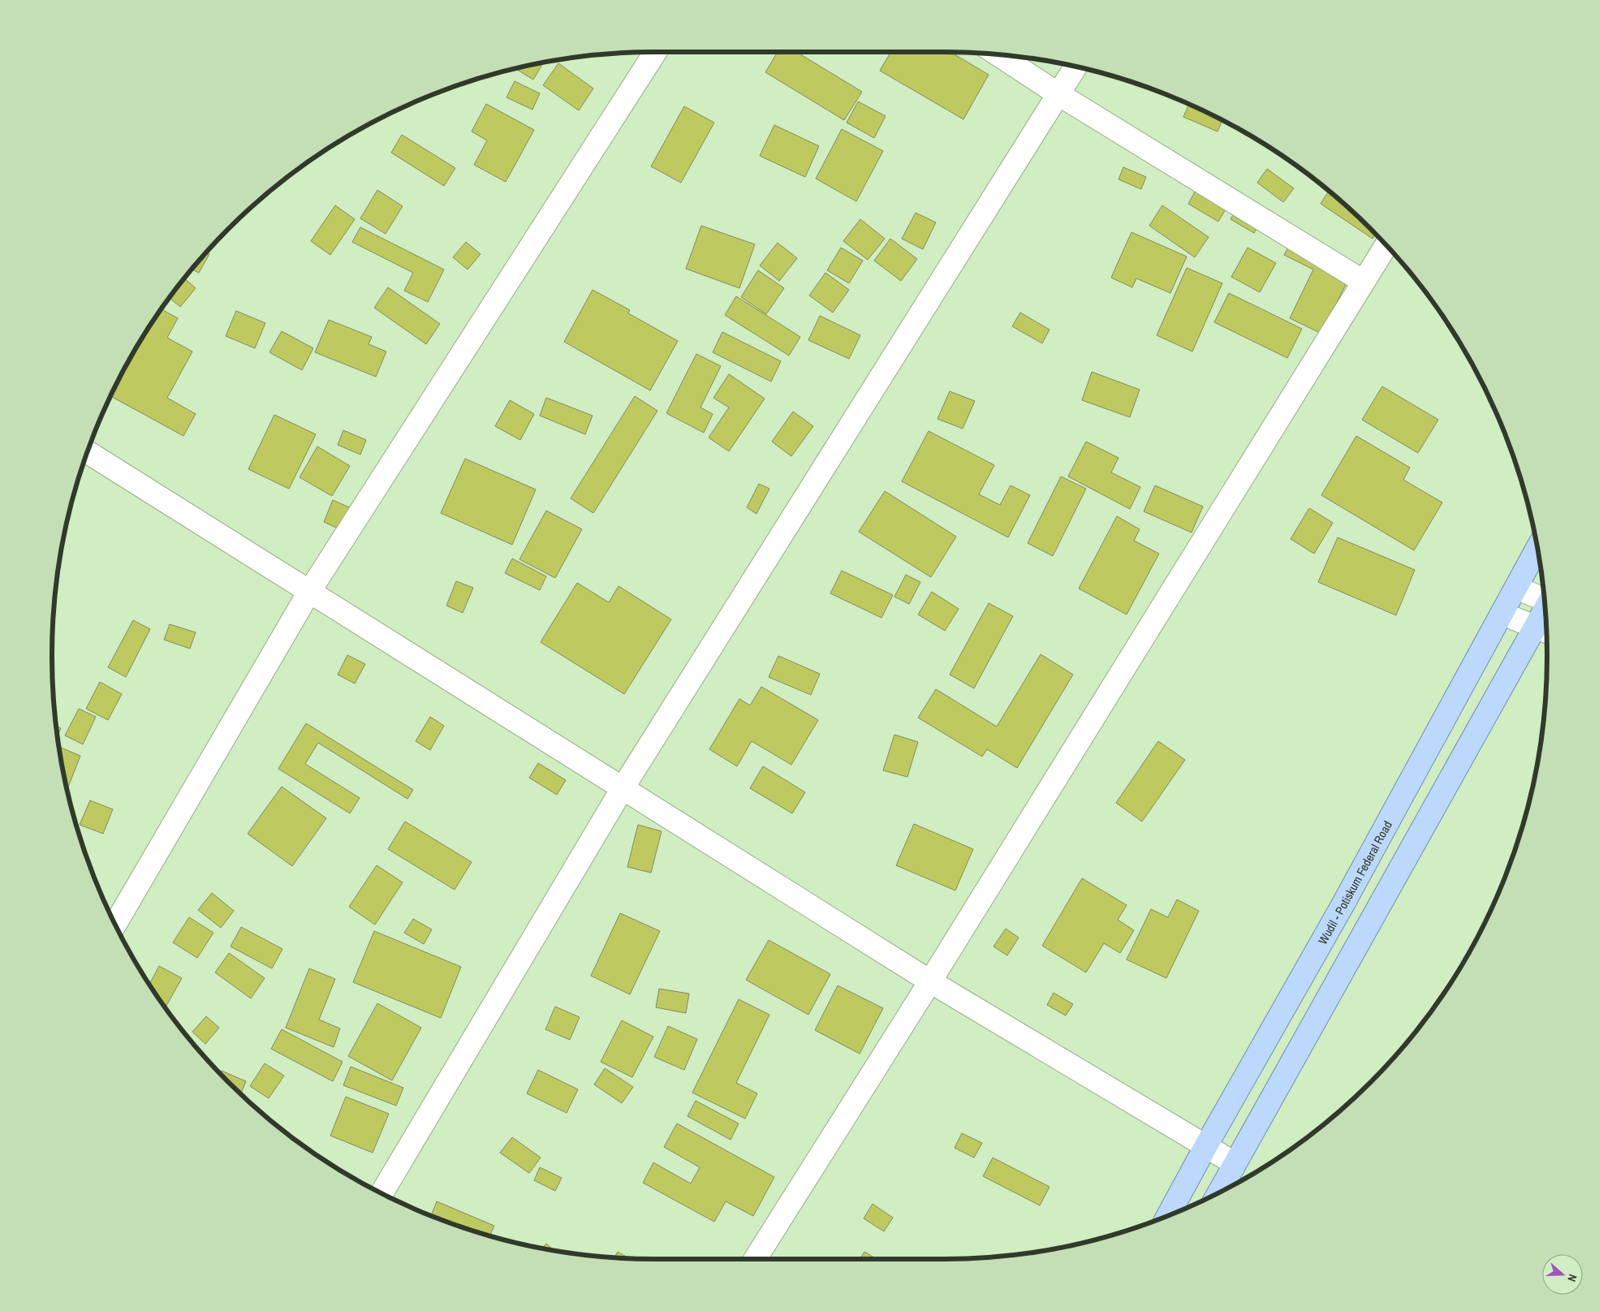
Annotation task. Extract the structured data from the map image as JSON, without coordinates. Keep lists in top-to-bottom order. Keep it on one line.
{"streets":{"main road":["Wudil - Potiskum Federal Road"]},"north":"right"}
